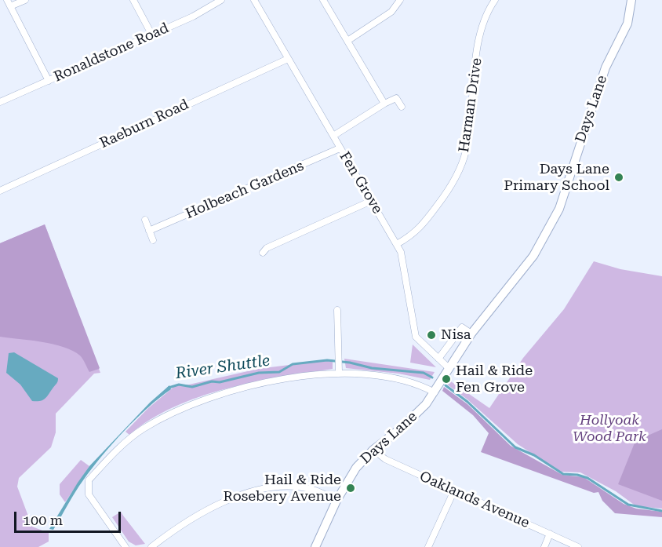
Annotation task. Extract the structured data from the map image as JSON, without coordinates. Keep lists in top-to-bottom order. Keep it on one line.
{"streets":{"street":["Ronaldstone Road","Harman Drive","Days Lane","Raeburn Road","Fen Grove","Holbeach Gardens","Oaklands Avenue"]},"crossings":[["Harman Drive","Fen Grove"],["Days Lane","Fen Grove"],["Days Lane","Oaklands Avenue"],["Raeburn Road","Fen Grove"],["Fen Grove","Holbeach Gardens"]],"water":["River Shuttle"],"parks":["Hollyoak Wood Park"],"places":["Days Lane Primary School","Nisa","Hail & Ride Fen Grove","Hail & Ride Rosebery Avenue"],"scale_bar":"100 m"}
